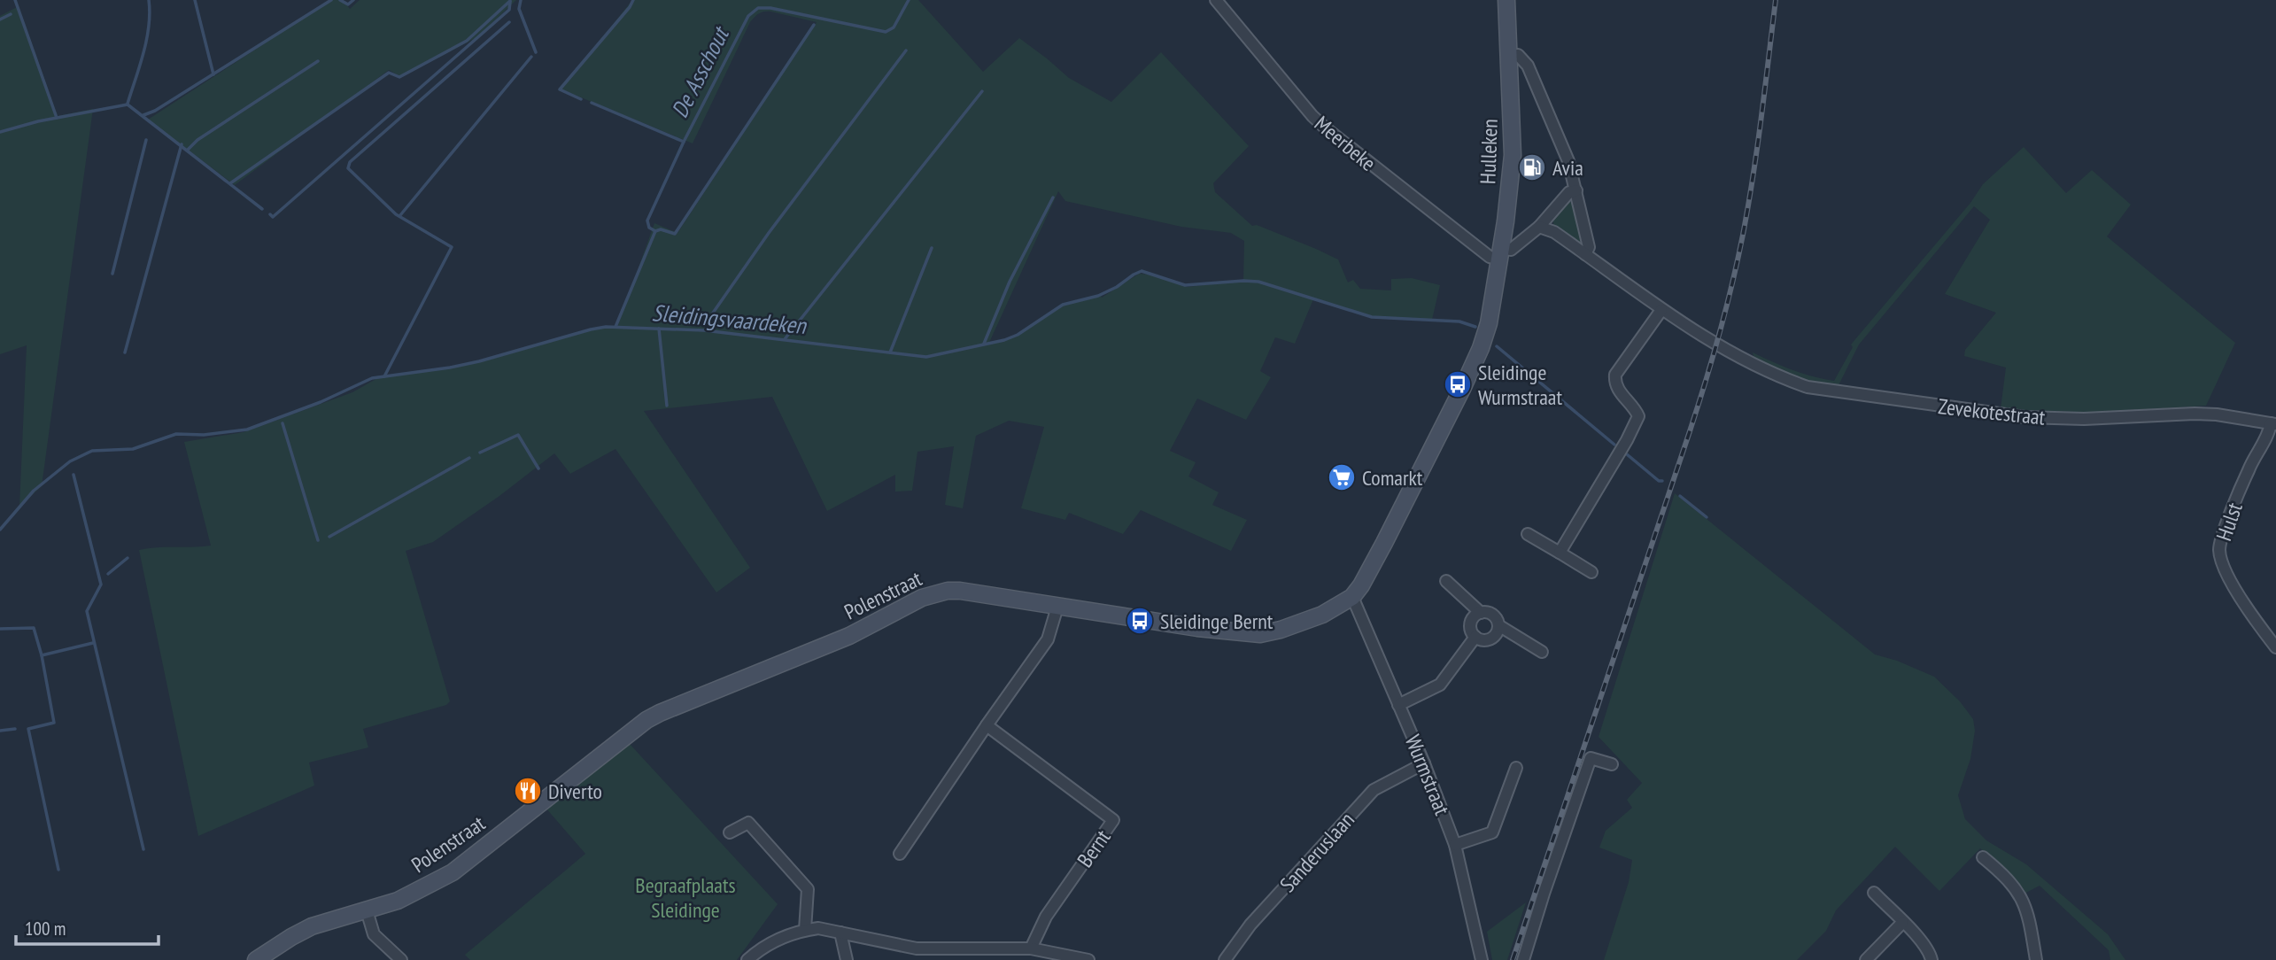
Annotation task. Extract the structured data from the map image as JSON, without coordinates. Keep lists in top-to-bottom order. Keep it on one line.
{"streets":{"main road":["Hulleken","Polenstraat"],"street":["Meerbeke","Zevekotestraat","Hulst","Wurmstraat","Bernt","Sanderuslaan"]},"crossings":[["Meerbeke","Hulleken"],["Hulleken","Polenstraat"],["Zevekotestraat","Hulst"],["Polenstraat","Wurmstraat"],["Wurmstraat","Sanderuslaan"]],"water":["De Asschout","Sleidingsvaardeken"],"parks":["Begraafplaats Sleidinge"],"places":{"fuel station":["Avia"],"bus stop":["Sleidinge Wurmstraat","Sleidinge Bernt"],"supermarket":["Comarkt"],"restaurant":["Diverto"]},"scale_bar":"100 m"}
